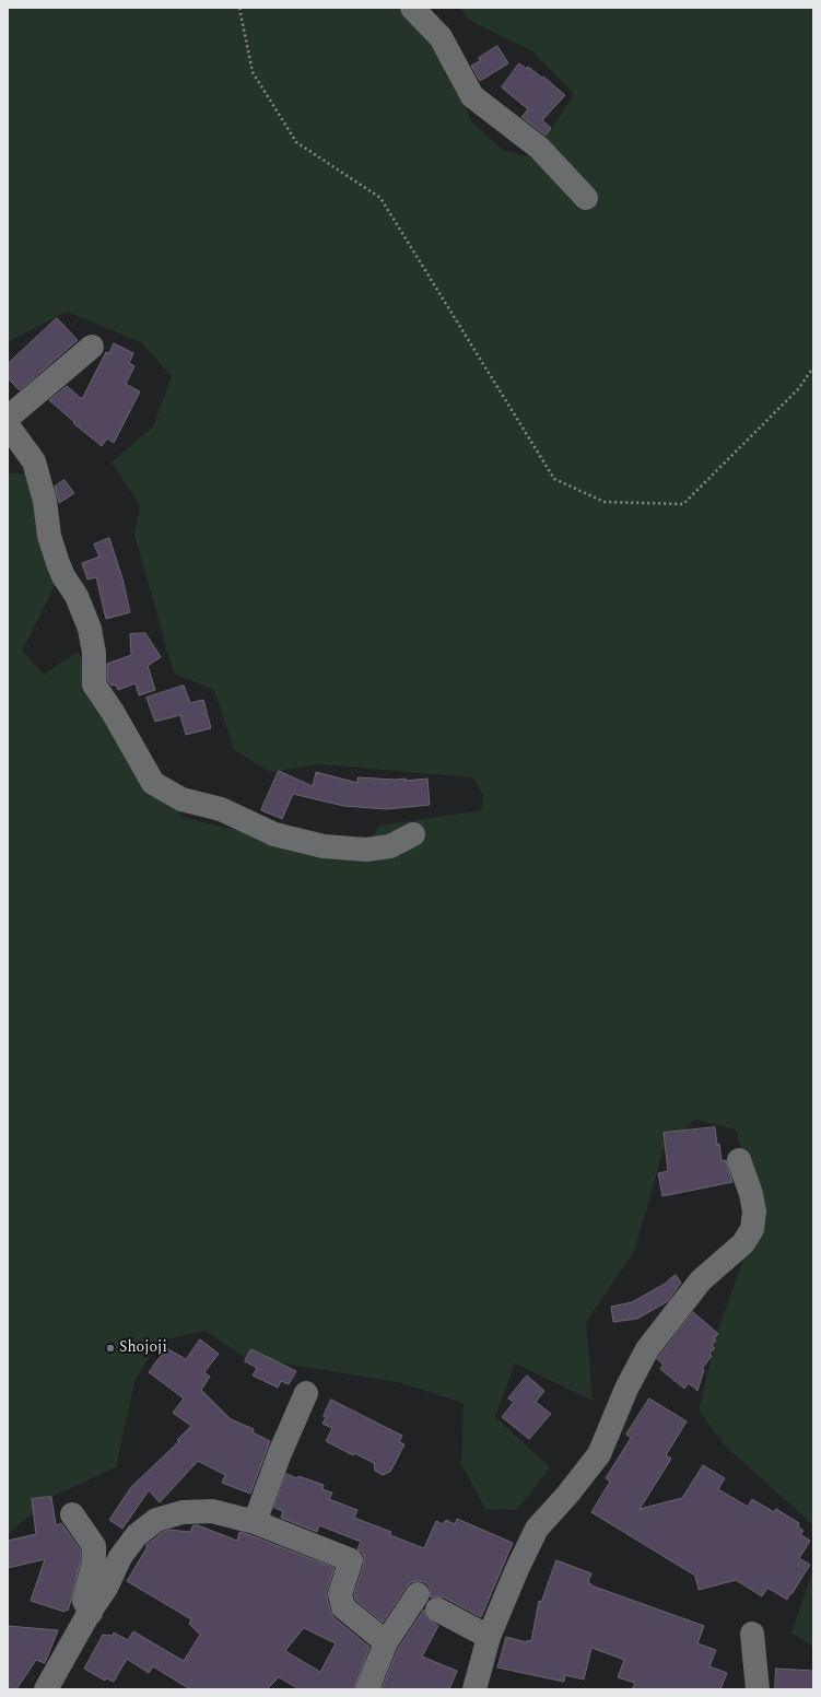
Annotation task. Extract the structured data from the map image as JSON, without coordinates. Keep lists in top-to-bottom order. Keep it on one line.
{"places":["Shojoji"]}
